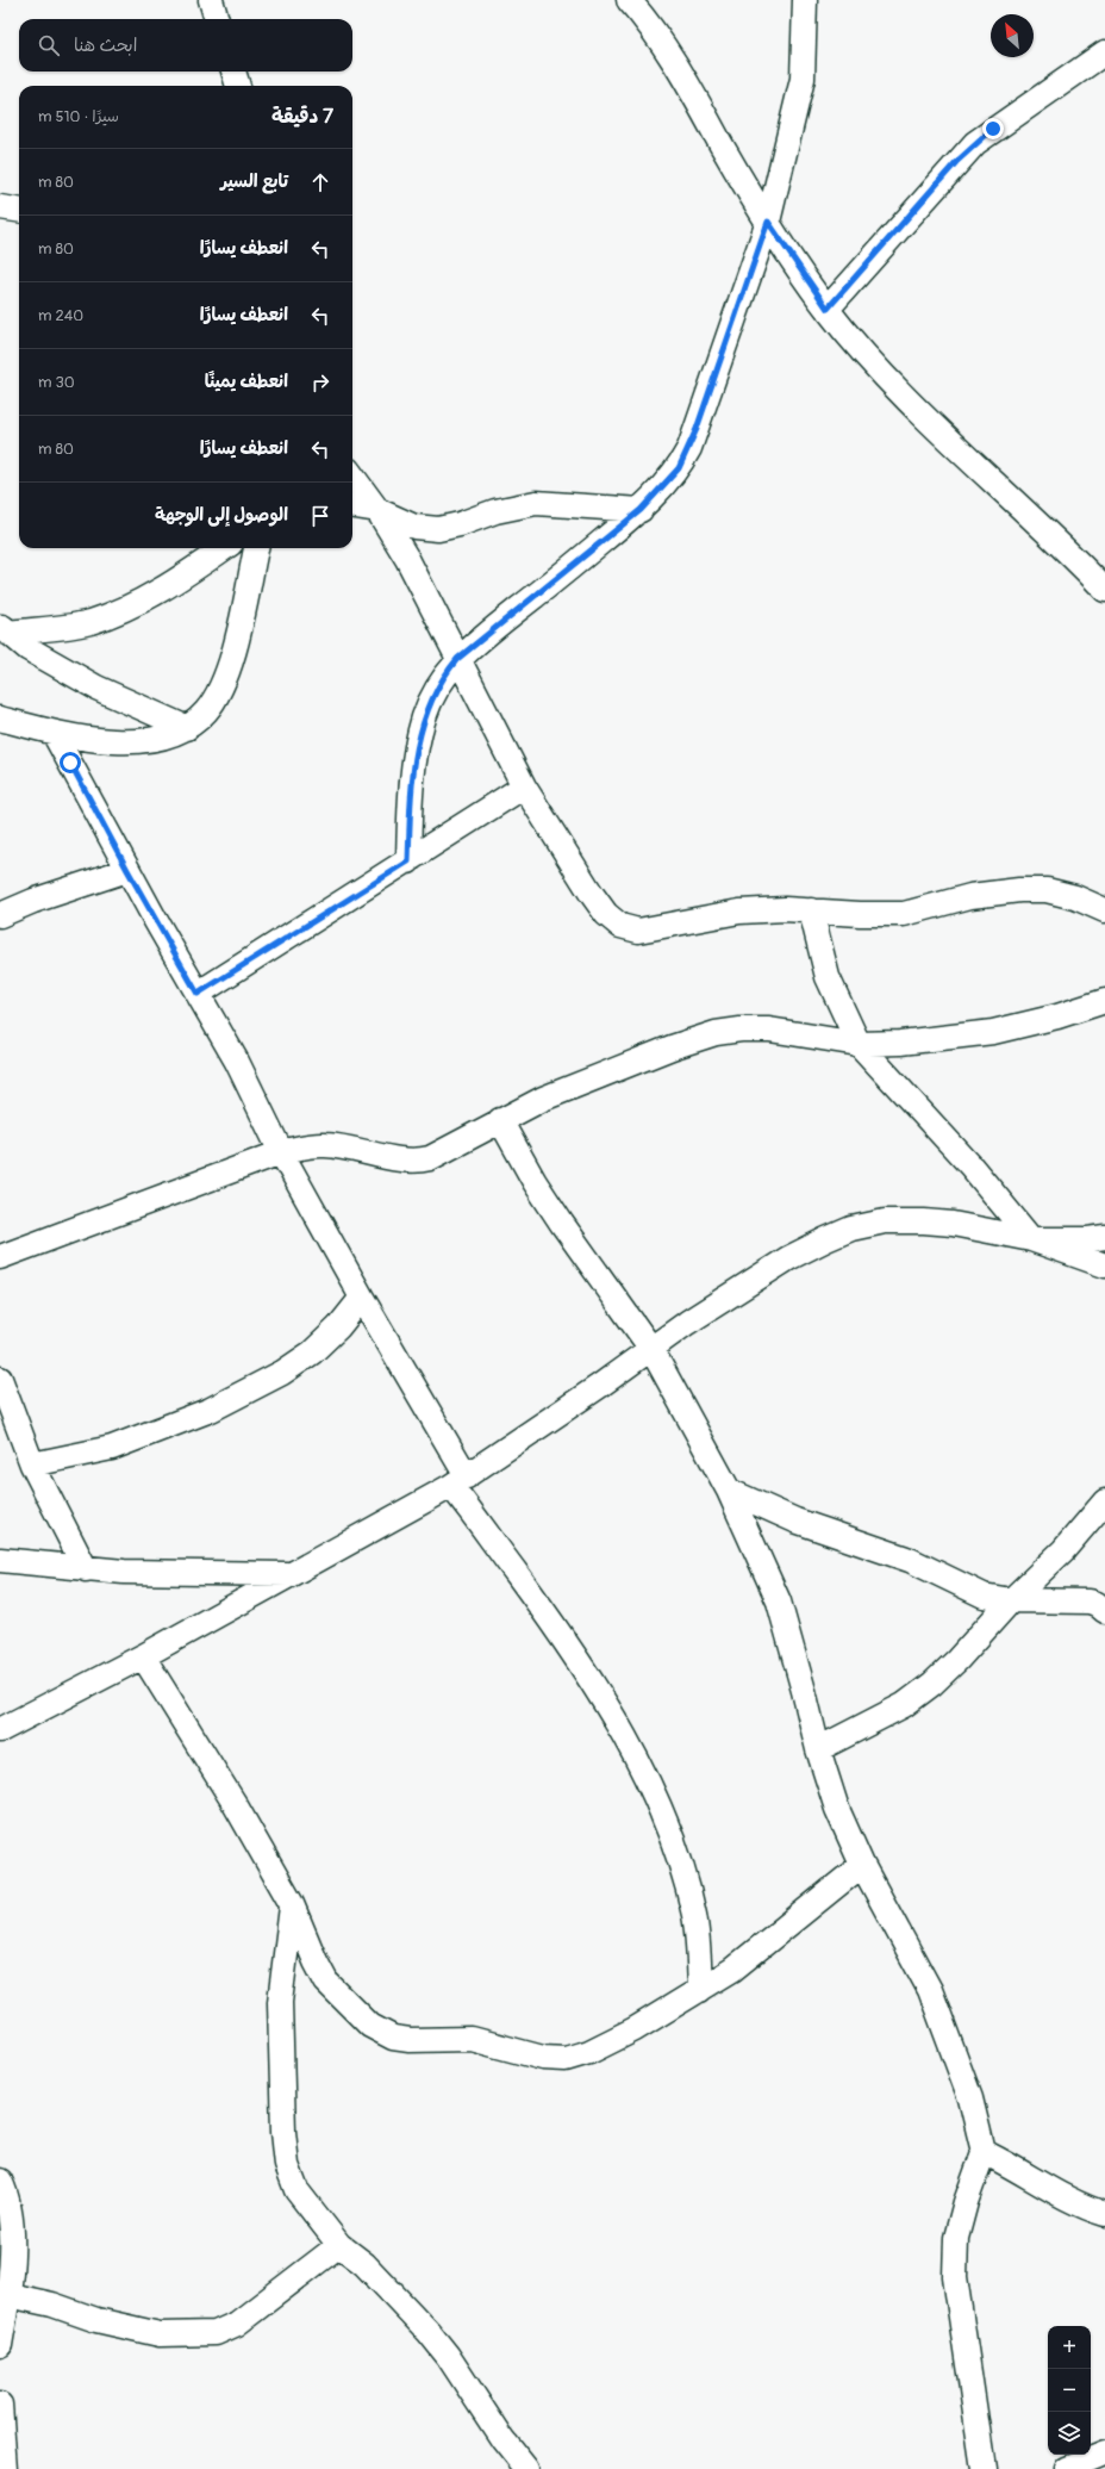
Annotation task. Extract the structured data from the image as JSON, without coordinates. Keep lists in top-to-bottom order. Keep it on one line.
{"north":"top left","page":{"search":"ابحث هنا","heading":["7 دقيقة","سيرًا · 510 m"],"list":[["تابع السير","80 m"],["انعطف يسارًا","80 m"],["انعطف يسارًا","240 m"],["انعطف يمينًا","30 m"],["انعطف يسارًا","80 m"],"الوصول إلى الوجهة"],"map_buttons":["+","−"]}}
